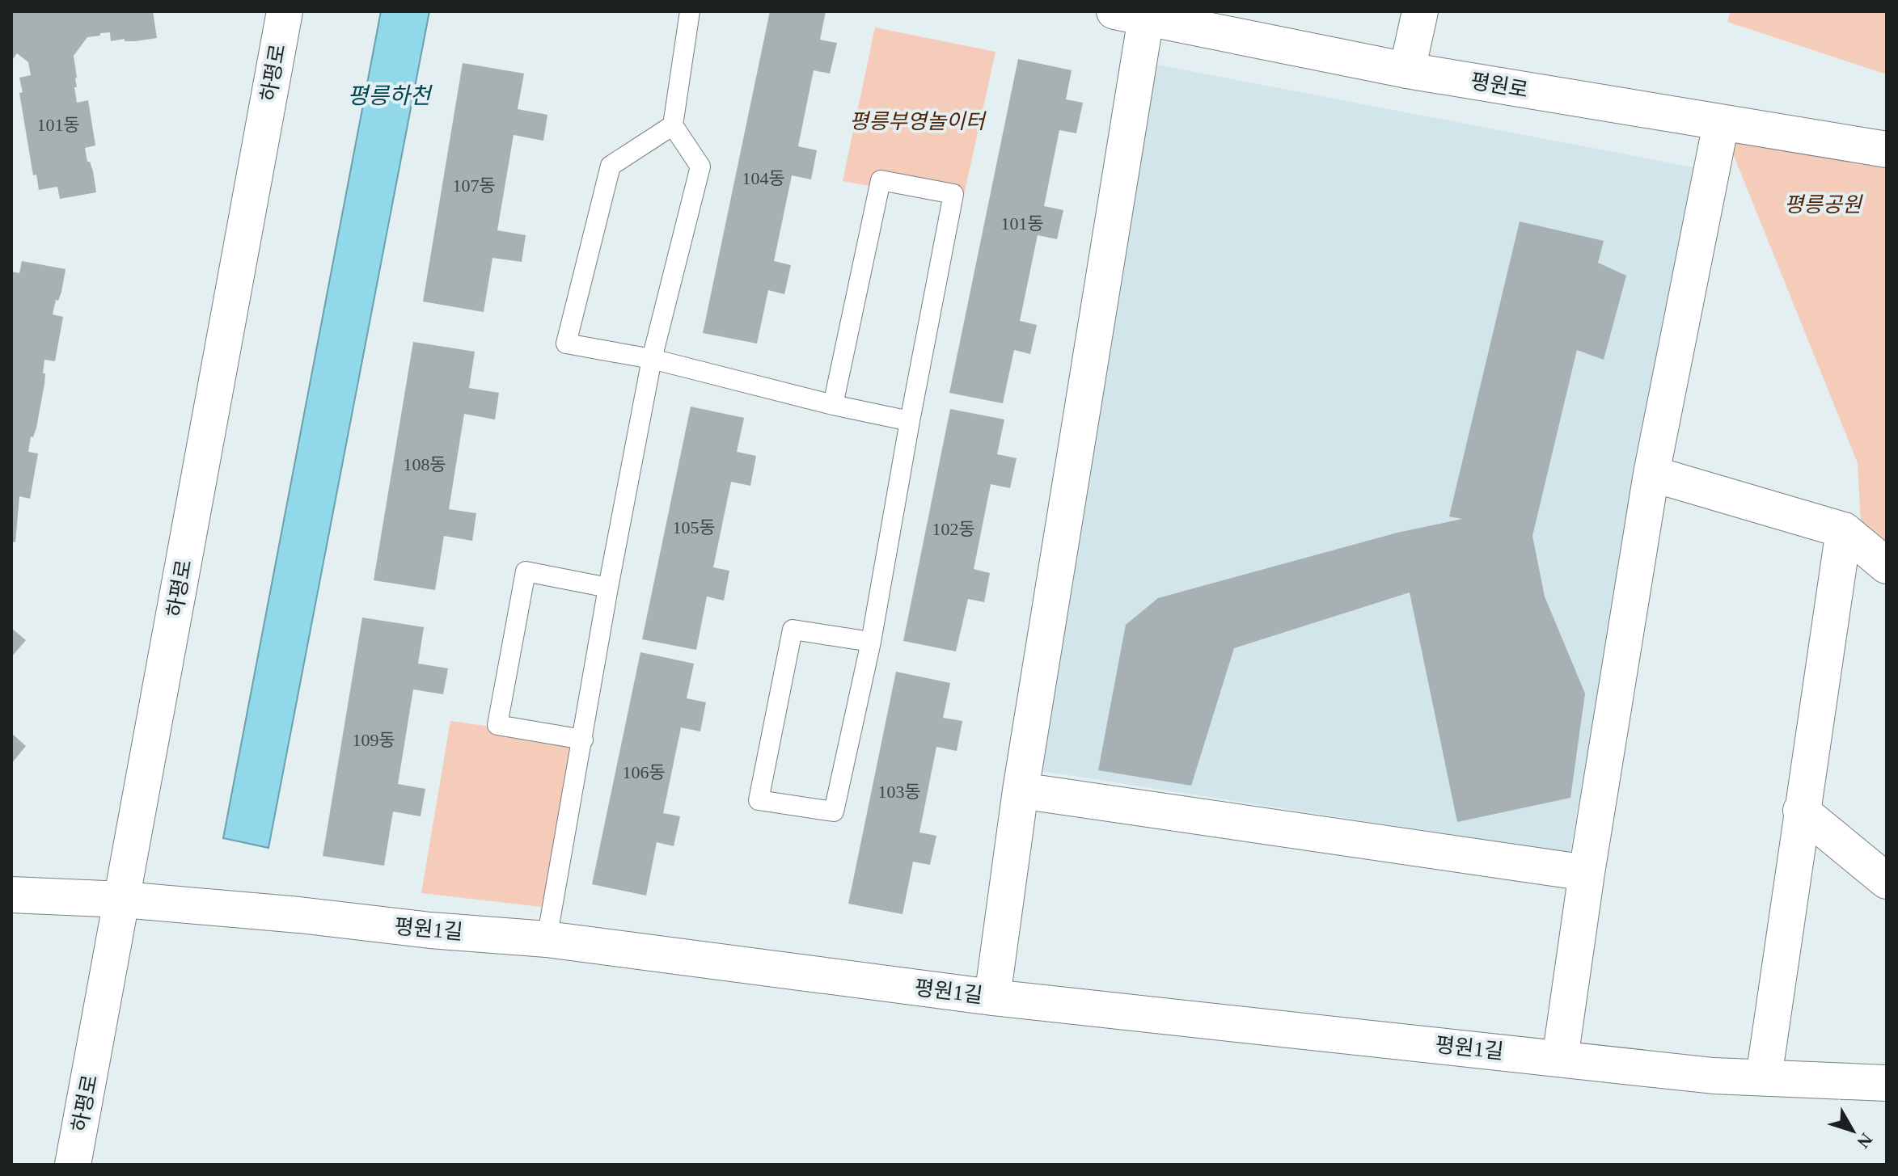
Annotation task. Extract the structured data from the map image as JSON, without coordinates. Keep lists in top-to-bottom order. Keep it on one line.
{"streets":{"street":["하평로","평원로","평원1길"]},"crossings":[["하평로","평원1길"]],"water":["평릉하천"],"parks":["평릉부영놀이터","평릉공원"],"house_numbers":["101동","104동","107동","101동","108동","105동","102동","109동","106동","103동"],"north":"bottom right"}
